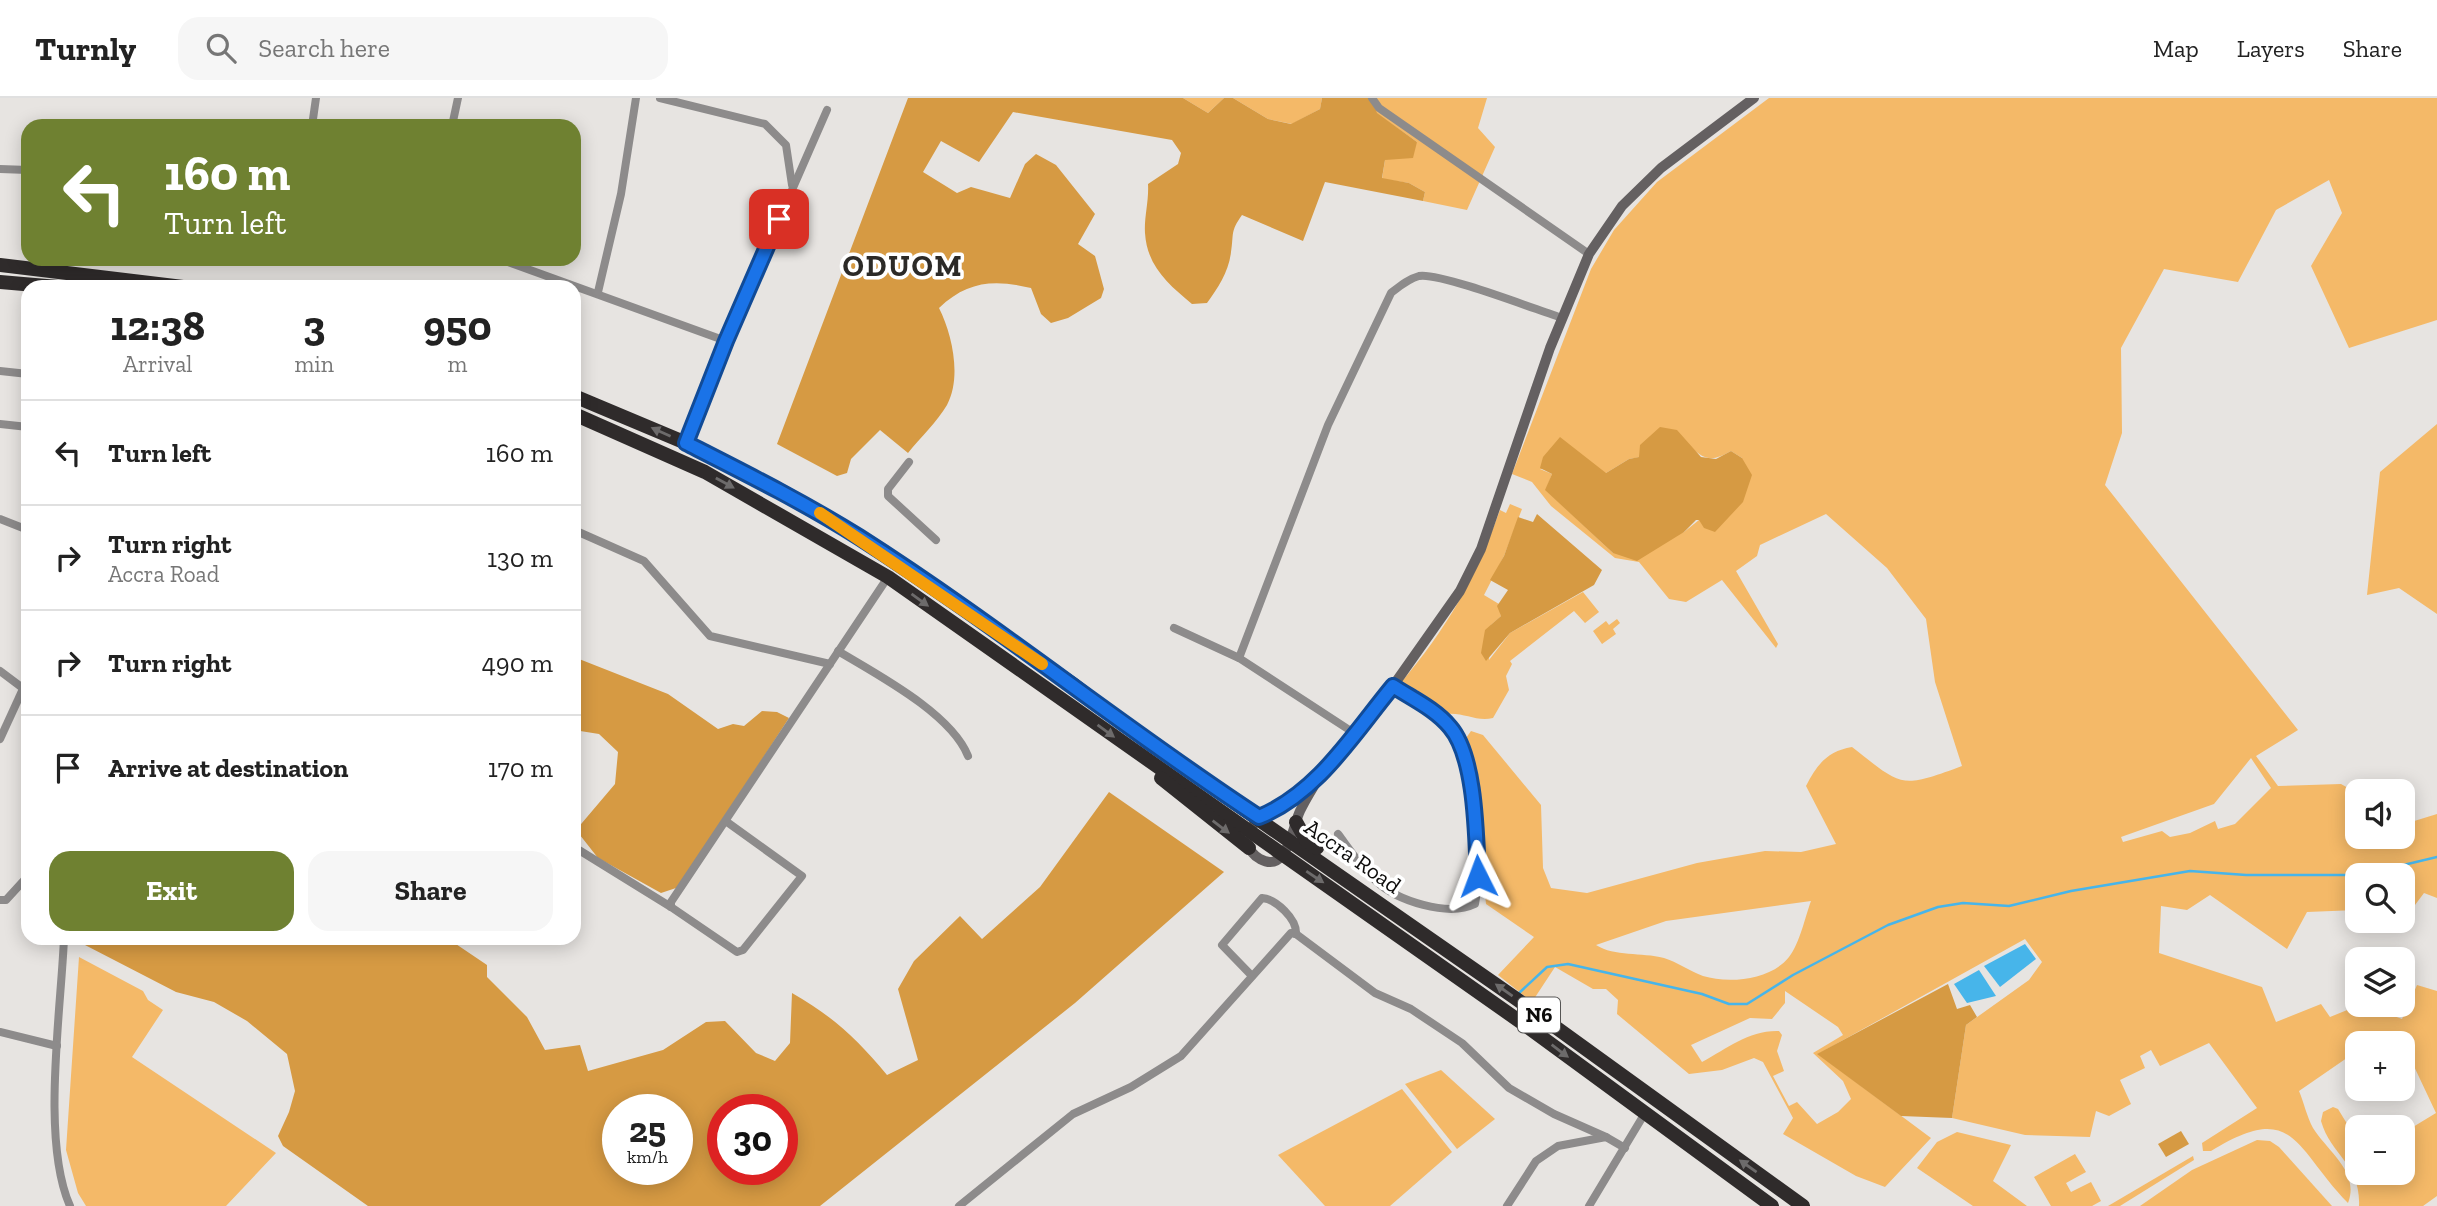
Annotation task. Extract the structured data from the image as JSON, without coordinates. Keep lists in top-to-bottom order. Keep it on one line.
{"streets":{"highway":["Accra Road","N6"]},"districts":["ODUOM"],"page":{"header":"Turnly","search":"Search here","nav":["Map","Layers","Share"],"turn":["160 m","Turn left"],"eta":["12:38","Arrival","3","min","950","m"],"list":[{"name":"Turn left","value":"160 m"},{"name":"Turn right","note":"Accra Road","value":"130 m"},{"name":"Turn right","value":"490 m"},{"name":"Arrive at destination","value":"170 m"}],"map_buttons":["+","−"],"buttons":["Exit","Share"],"speed":"25 km/h","limit":"30"}}
